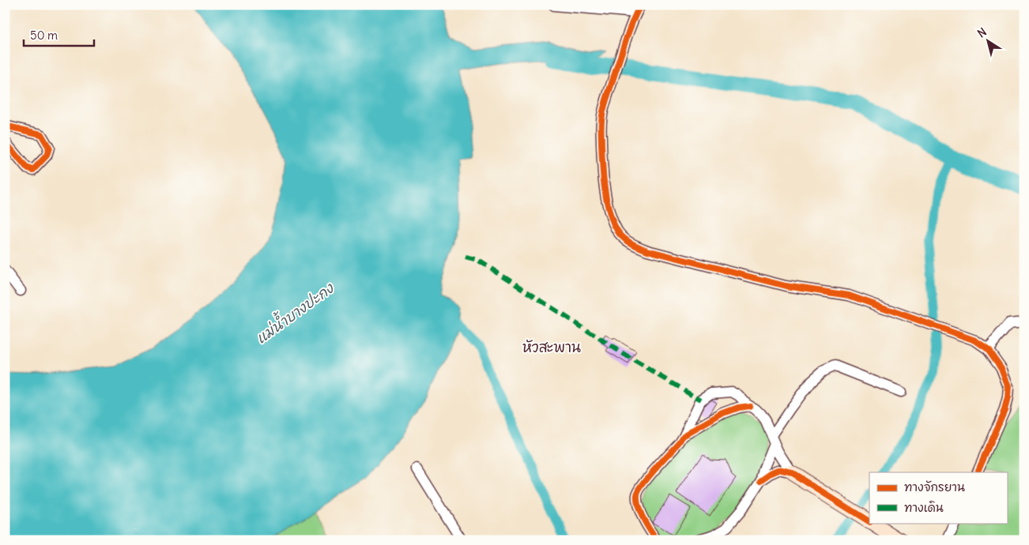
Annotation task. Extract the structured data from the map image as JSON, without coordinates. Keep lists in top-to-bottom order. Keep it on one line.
{"districts":["หัวสะพาน"],"water":["แม่น้ำบางปะกง"],"legend":["ทางจักรยาน","ทางเดิน"],"scale_bar":"50 m","north":"top left"}
